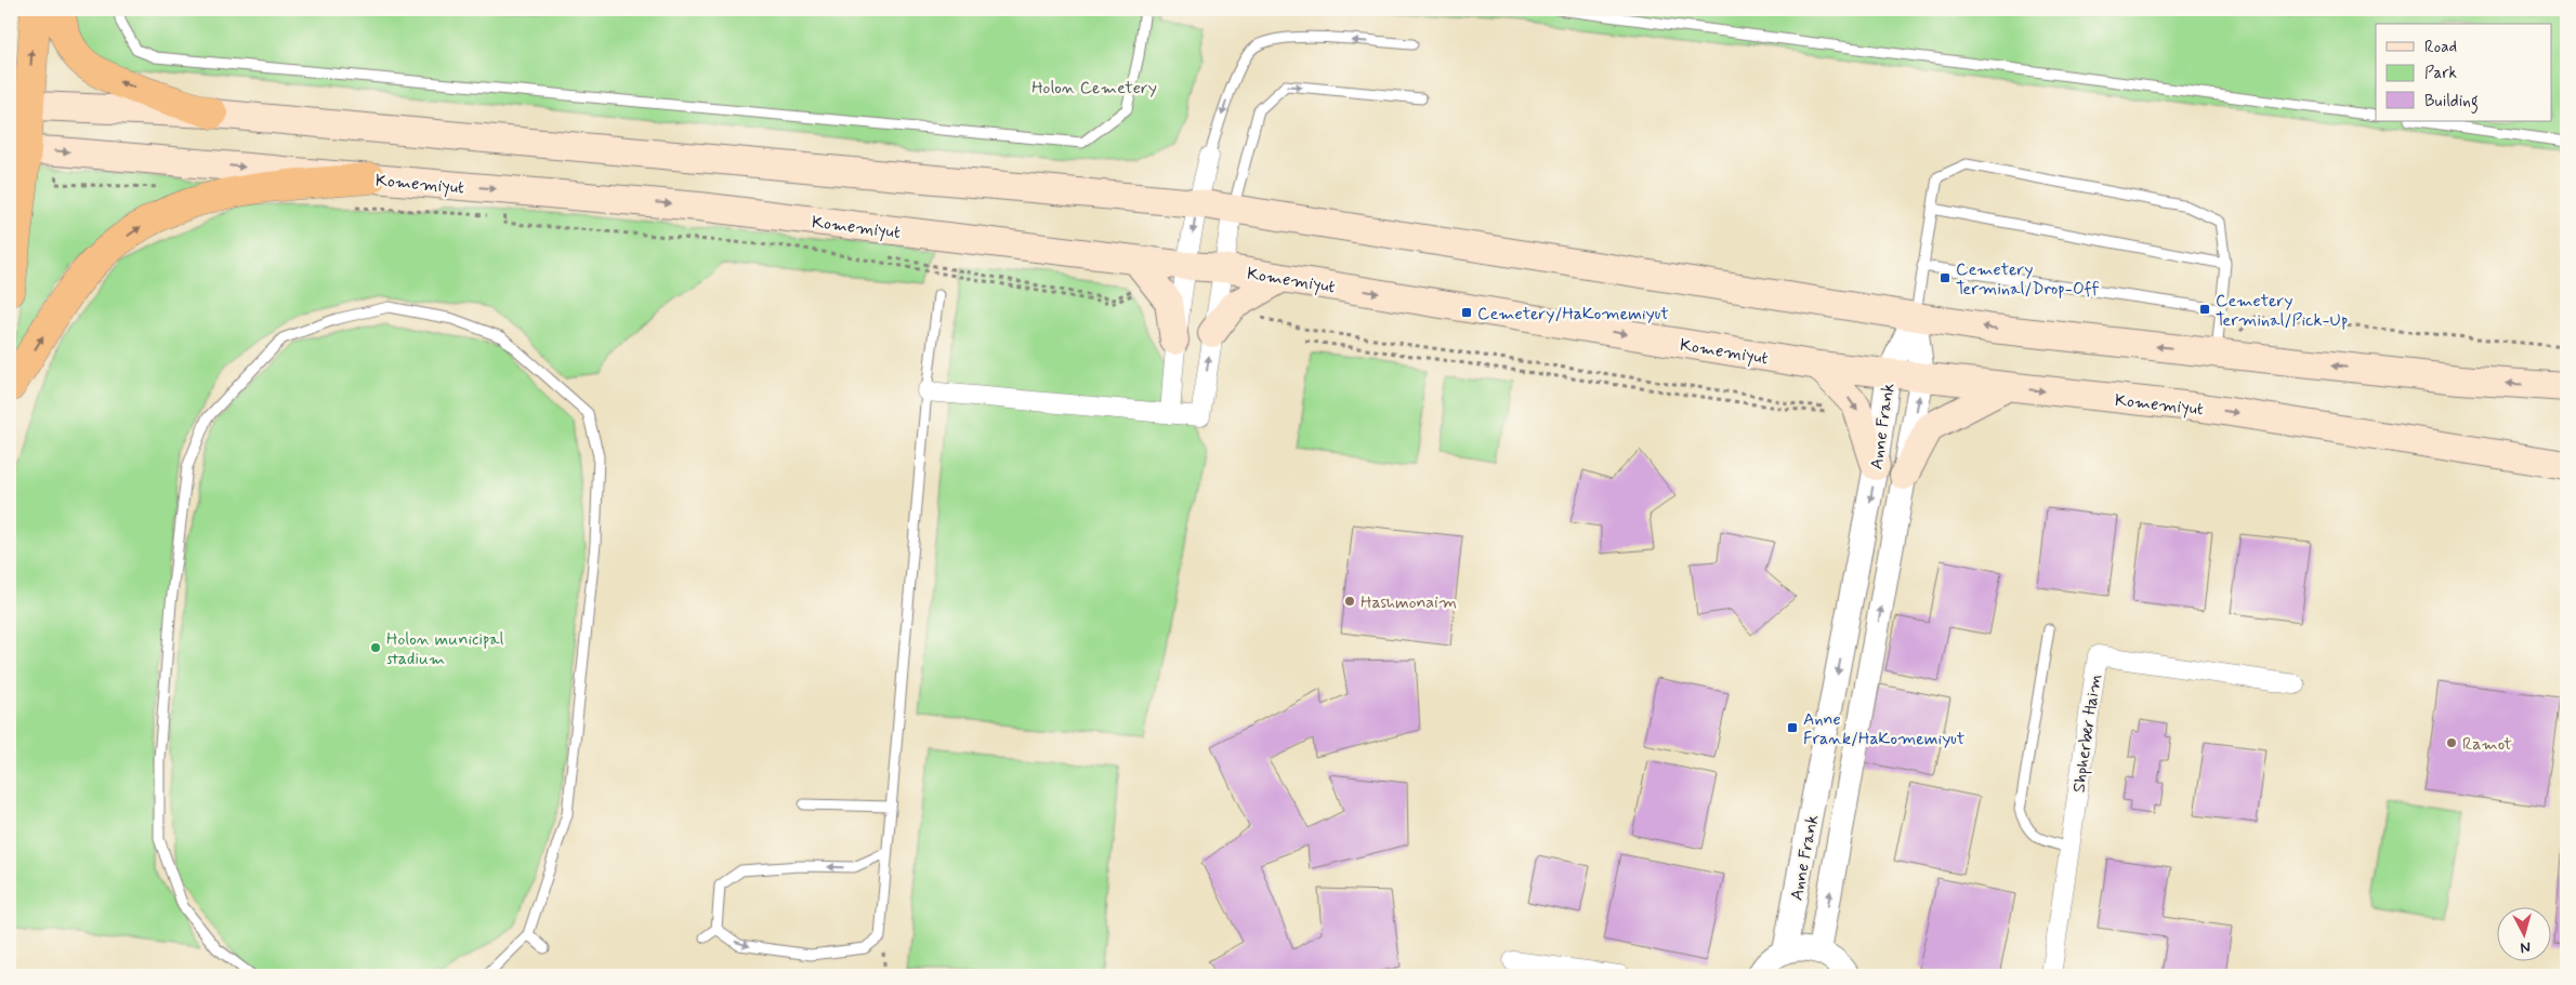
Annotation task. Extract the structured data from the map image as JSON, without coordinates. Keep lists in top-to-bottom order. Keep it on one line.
{"streets":{"main road":["Komemiyut"],"street":["Anne Frank","Shpherber Haim"]},"crossings":[["Komemiyut","Anne Frank"]],"parks":["Holon Cemetery"],"places":{"transit":["Cemetery Terminal/Drop-Off","Cemetery Terminal/Pick-Up","Cemetery/HaKomemiyut","Anne Frank/HaKomemiyut"],"other":["Hashmonaim","Holon municipal stadium","Ramot"]},"legend":["Road","Park","Building"],"north":"bottom"}
